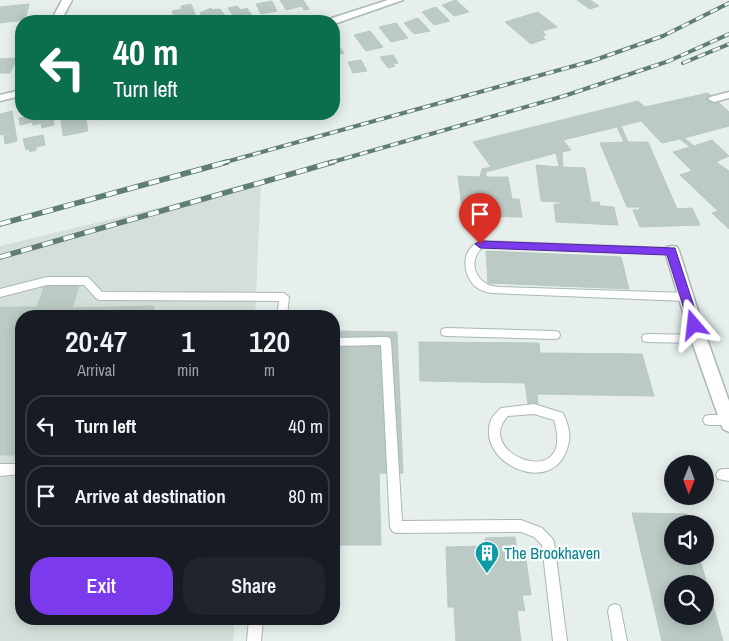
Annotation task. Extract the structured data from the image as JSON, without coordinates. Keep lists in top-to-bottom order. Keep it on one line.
{"places":{"building":["The Brookhaven"]},"north":"bottom","page":{"turn":["40 m","Turn left"],"eta":["20:47","Arrival","1","min","120","m"],"list":[{"name":"Turn left","value":"40 m"},{"name":"Arrive at destination","value":"80 m"}],"buttons":["Exit","Share"]}}
